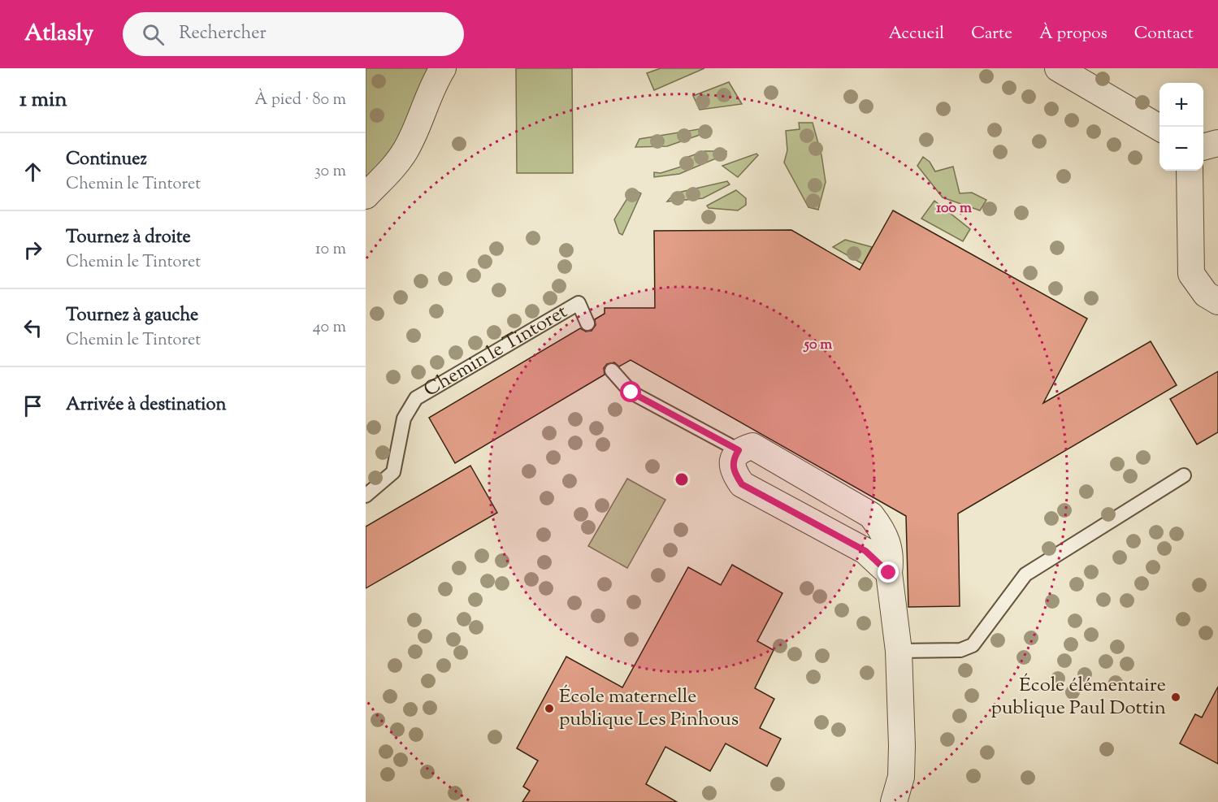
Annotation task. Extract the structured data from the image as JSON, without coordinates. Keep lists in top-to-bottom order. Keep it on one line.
{"streets":{"lane":["Chemin le Tintoret"]},"places":["École élémentaire publique Paul Dottin","École maternelle publique Les Pinhous"],"page":{"header":"Atlasly","search":"Rechercher","nav":["Accueil","Carte","À propos","Contact"],"heading":["1 min","À pied · 80 m"],"map_buttons":["+","−"],"list":[["Continuez","Chemin le Tintoret","30 m"],["Tournez à droite","Chemin le Tintoret","10 m"],["Tournez à gauche","Chemin le Tintoret","40 m"],"Arrivée à destination"]},"rings":["100 m","50 m"]}
